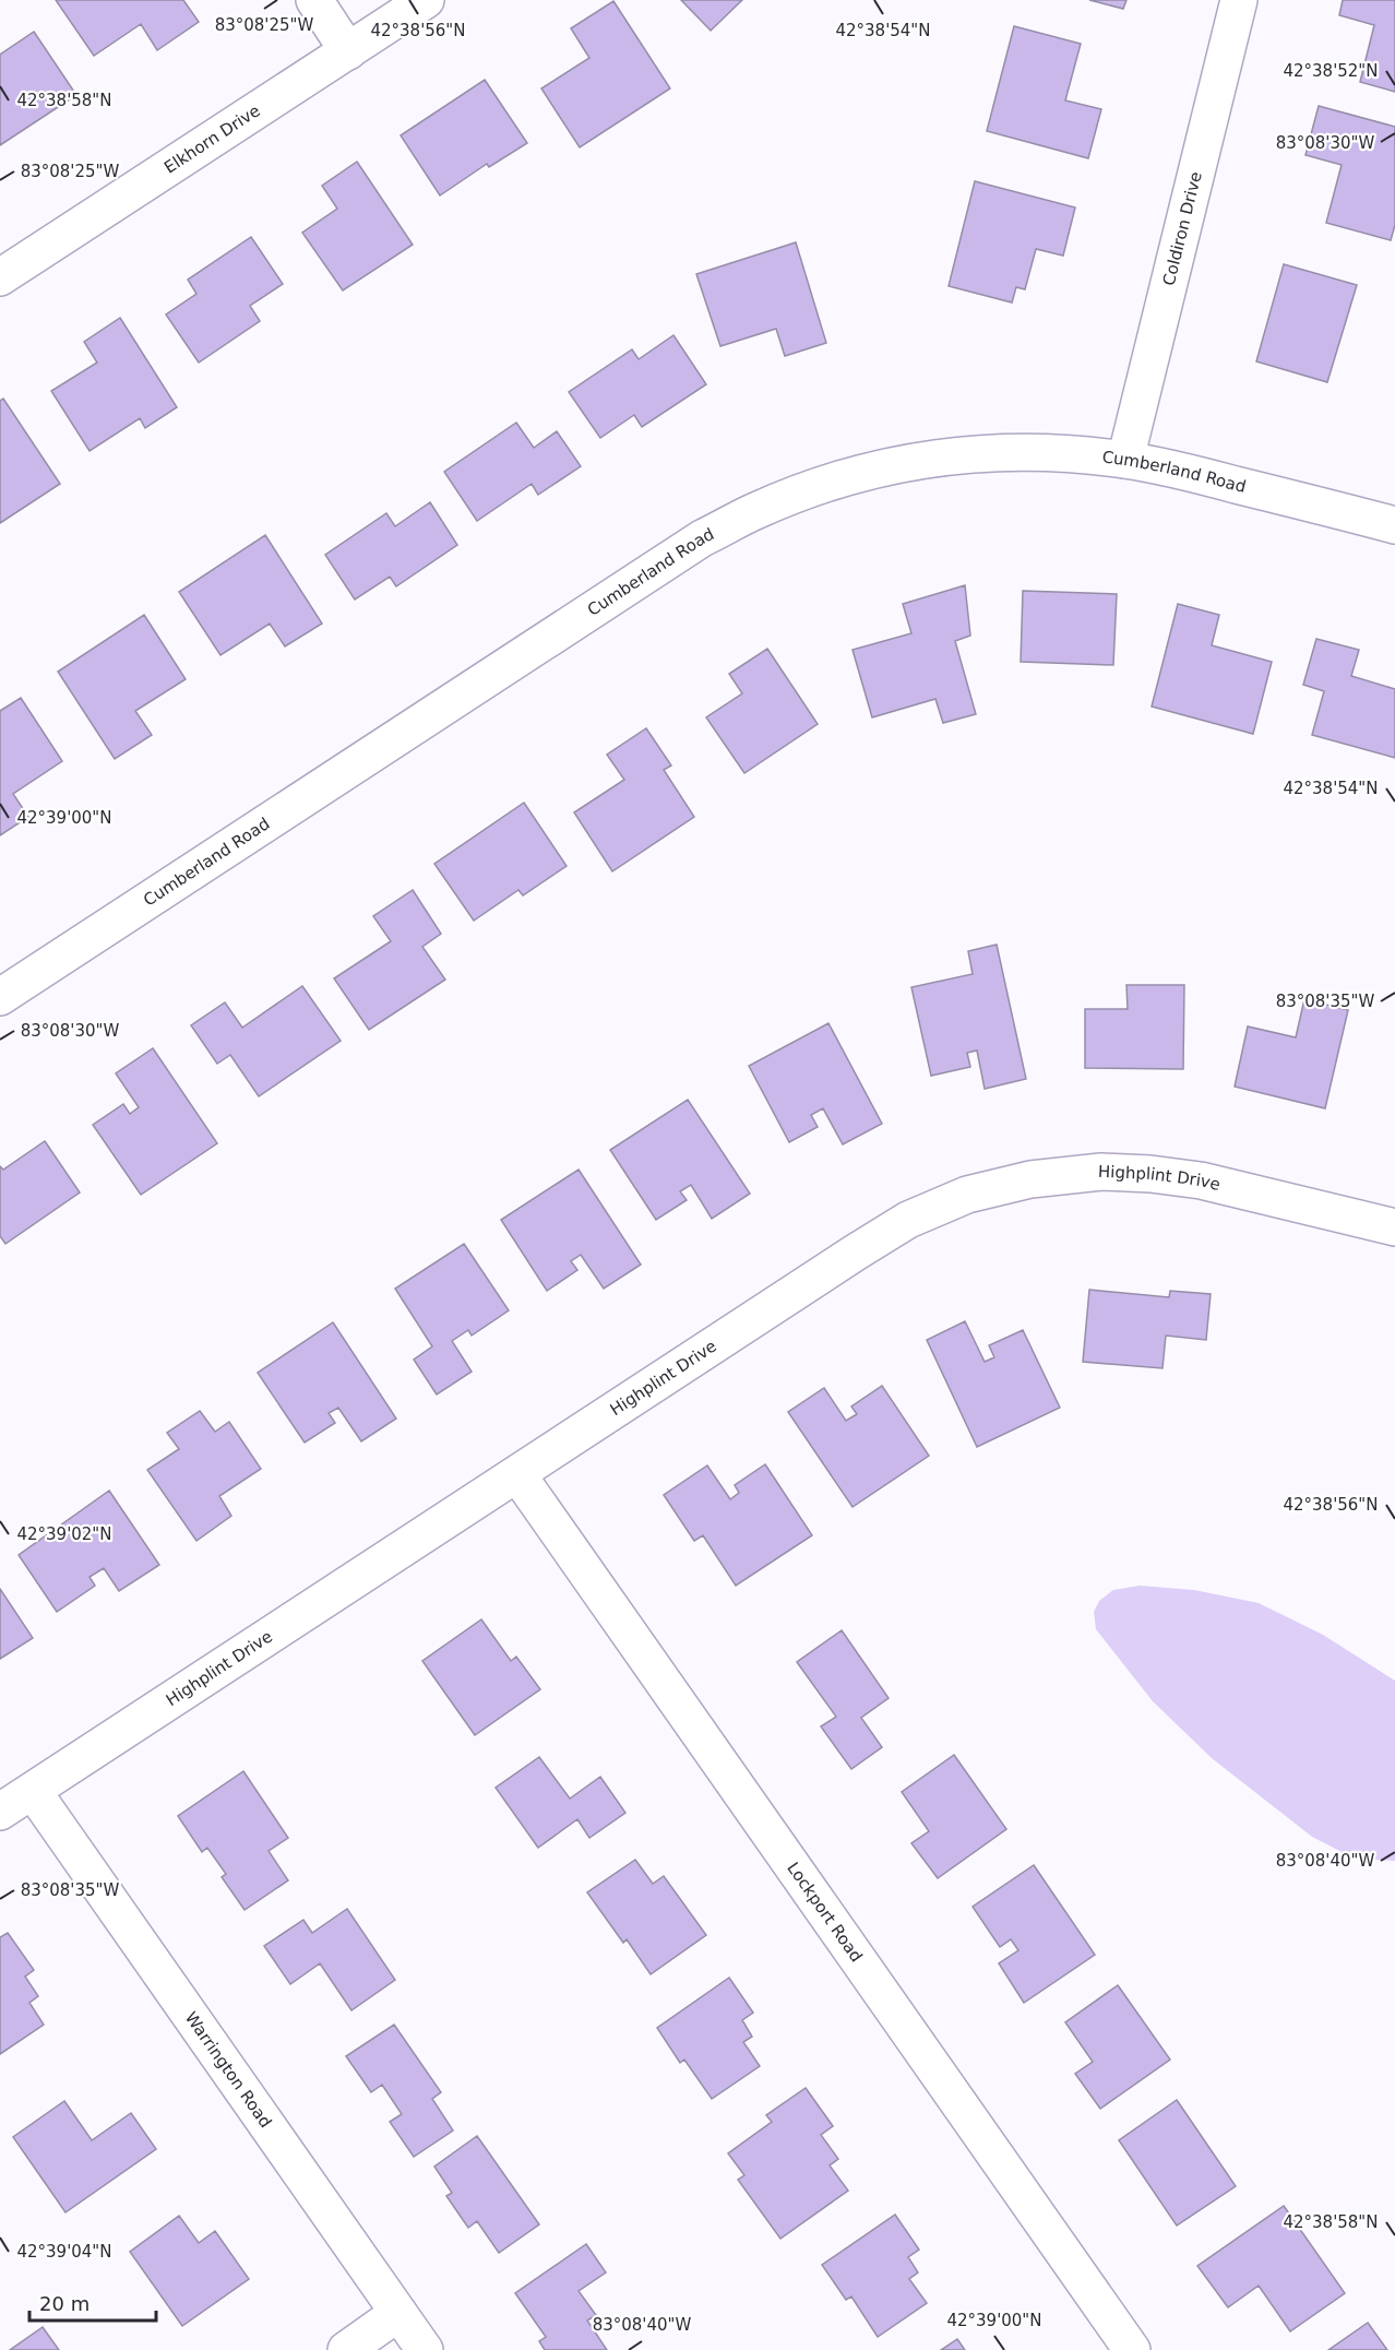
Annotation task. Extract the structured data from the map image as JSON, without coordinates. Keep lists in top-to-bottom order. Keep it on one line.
{"streets":{"street":["Elkhorn Drive","Coldiron Drive","Cumberland Road","Highplint Drive","Lockport Road","Warrington Road"]},"crossings":[["Coldiron Drive","Cumberland Road"],["Highplint Drive","Lockport Road"],["Highplint Drive","Warrington Road"]],"scale_bar":"20 m","coordinates":["83°08'25\"W","42°38'56\"N","42°38'54\"N","42°38'52\"N","42°38'58\"N","83°08'30\"W","42°39'00\"N","83°08'35\"W","42°39'02\"N","83°08'40\"W","42°39'04\"N"]}
